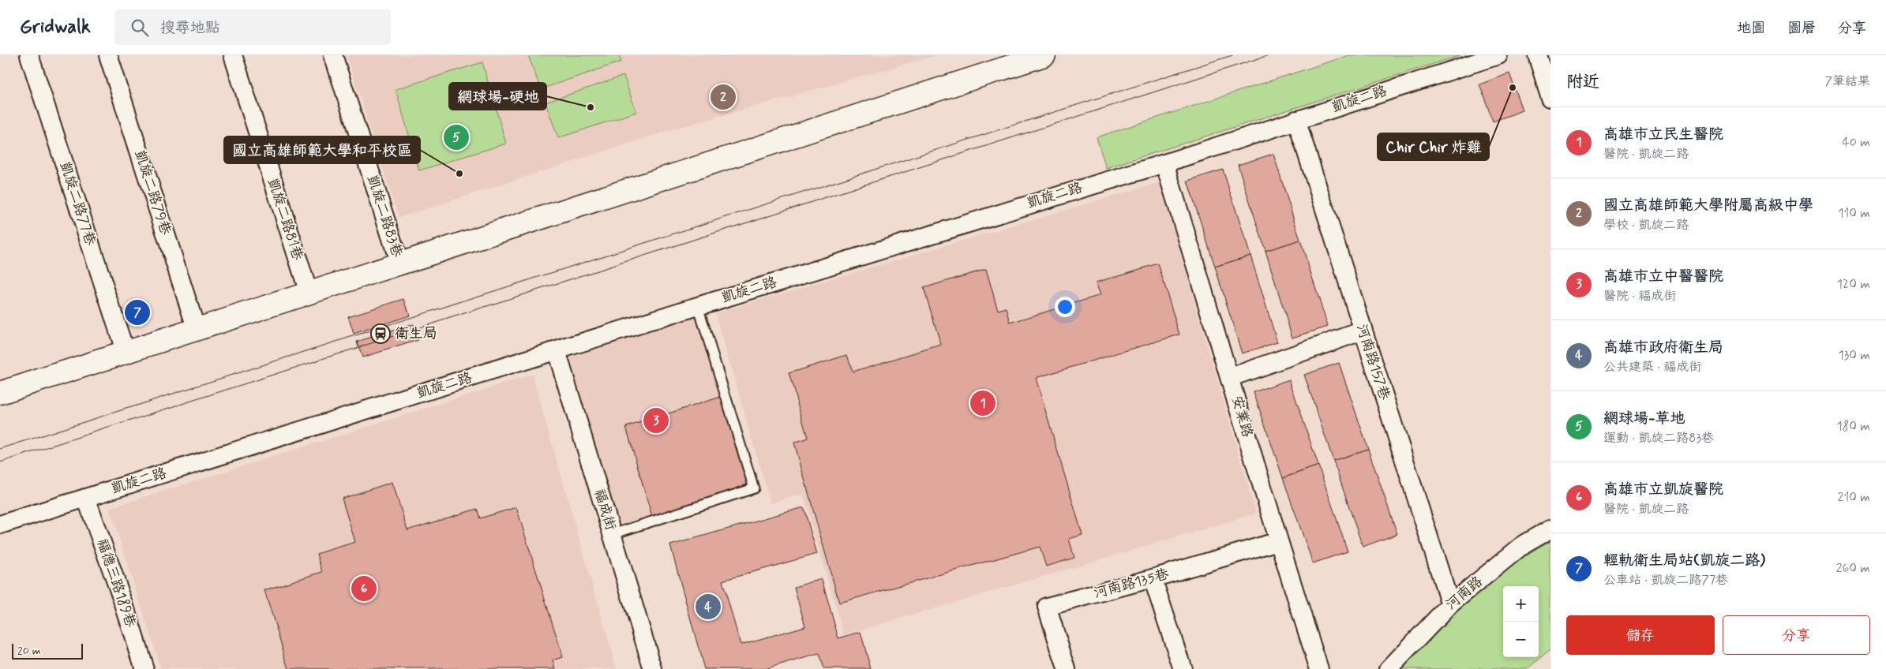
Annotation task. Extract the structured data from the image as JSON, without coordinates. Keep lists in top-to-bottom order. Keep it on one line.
{"streets":{"street":["凱旋二路","凱旋二路79巷","凱旋二路77巷","凱旋二路83巷","凱旋二路81巷","河南路157巷","安業路","福成街","福德三路189巷","河南路135巷","河南路"]},"crossings":[["凱旋二路","河南路157巷"],["凱旋二路","安業路"],["凱旋二路","福成街"],["凱旋二路","福德三路189巷"],["河南路157巷","河南路"],["安業路","河南路135巷"]],"places":{"other":["Chir Chir 炸雞","網球場-硬地","國立高雄師範大學和平校區"],"station":["衛生局"]},"scale_bar":"20 m","page":{"header":"Gridwalk","search":"搜尋地點","nav":["地圖","圖層","分享"],"heading":["附近","7筆結果"],"pins":["2","5","7","1","3","6","4"],"list":[{"mark":"1","name":"高雄市立民生醫院","note":"醫院 · 凱旋二路","value":"40 m"},{"mark":"2","name":"國立高雄師範大學附屬高級中學","note":"學校 · 凱旋二路","value":"110 m"},{"mark":"3","name":"高雄市立中醫醫院","note":"醫院 · 福成街","value":"120 m"},{"mark":"4","name":"高雄市政府衛生局","note":"公共建築 · 福成街","value":"130 m"},{"mark":"5","name":"網球場-草地","note":"運動 · 凱旋二路83巷","value":"180 m"},{"mark":"6","name":"高雄市立凱旋醫院","note":"醫院 · 凱旋二路","value":"210 m"},{"mark":"7","name":"輕軌衛生局站(凱旋二路)","note":"公車站 · 凱旋二路77巷","value":"260 m"}],"map_buttons":["+","−"],"buttons":["儲存","分享"],"scale":"20 m"}}
